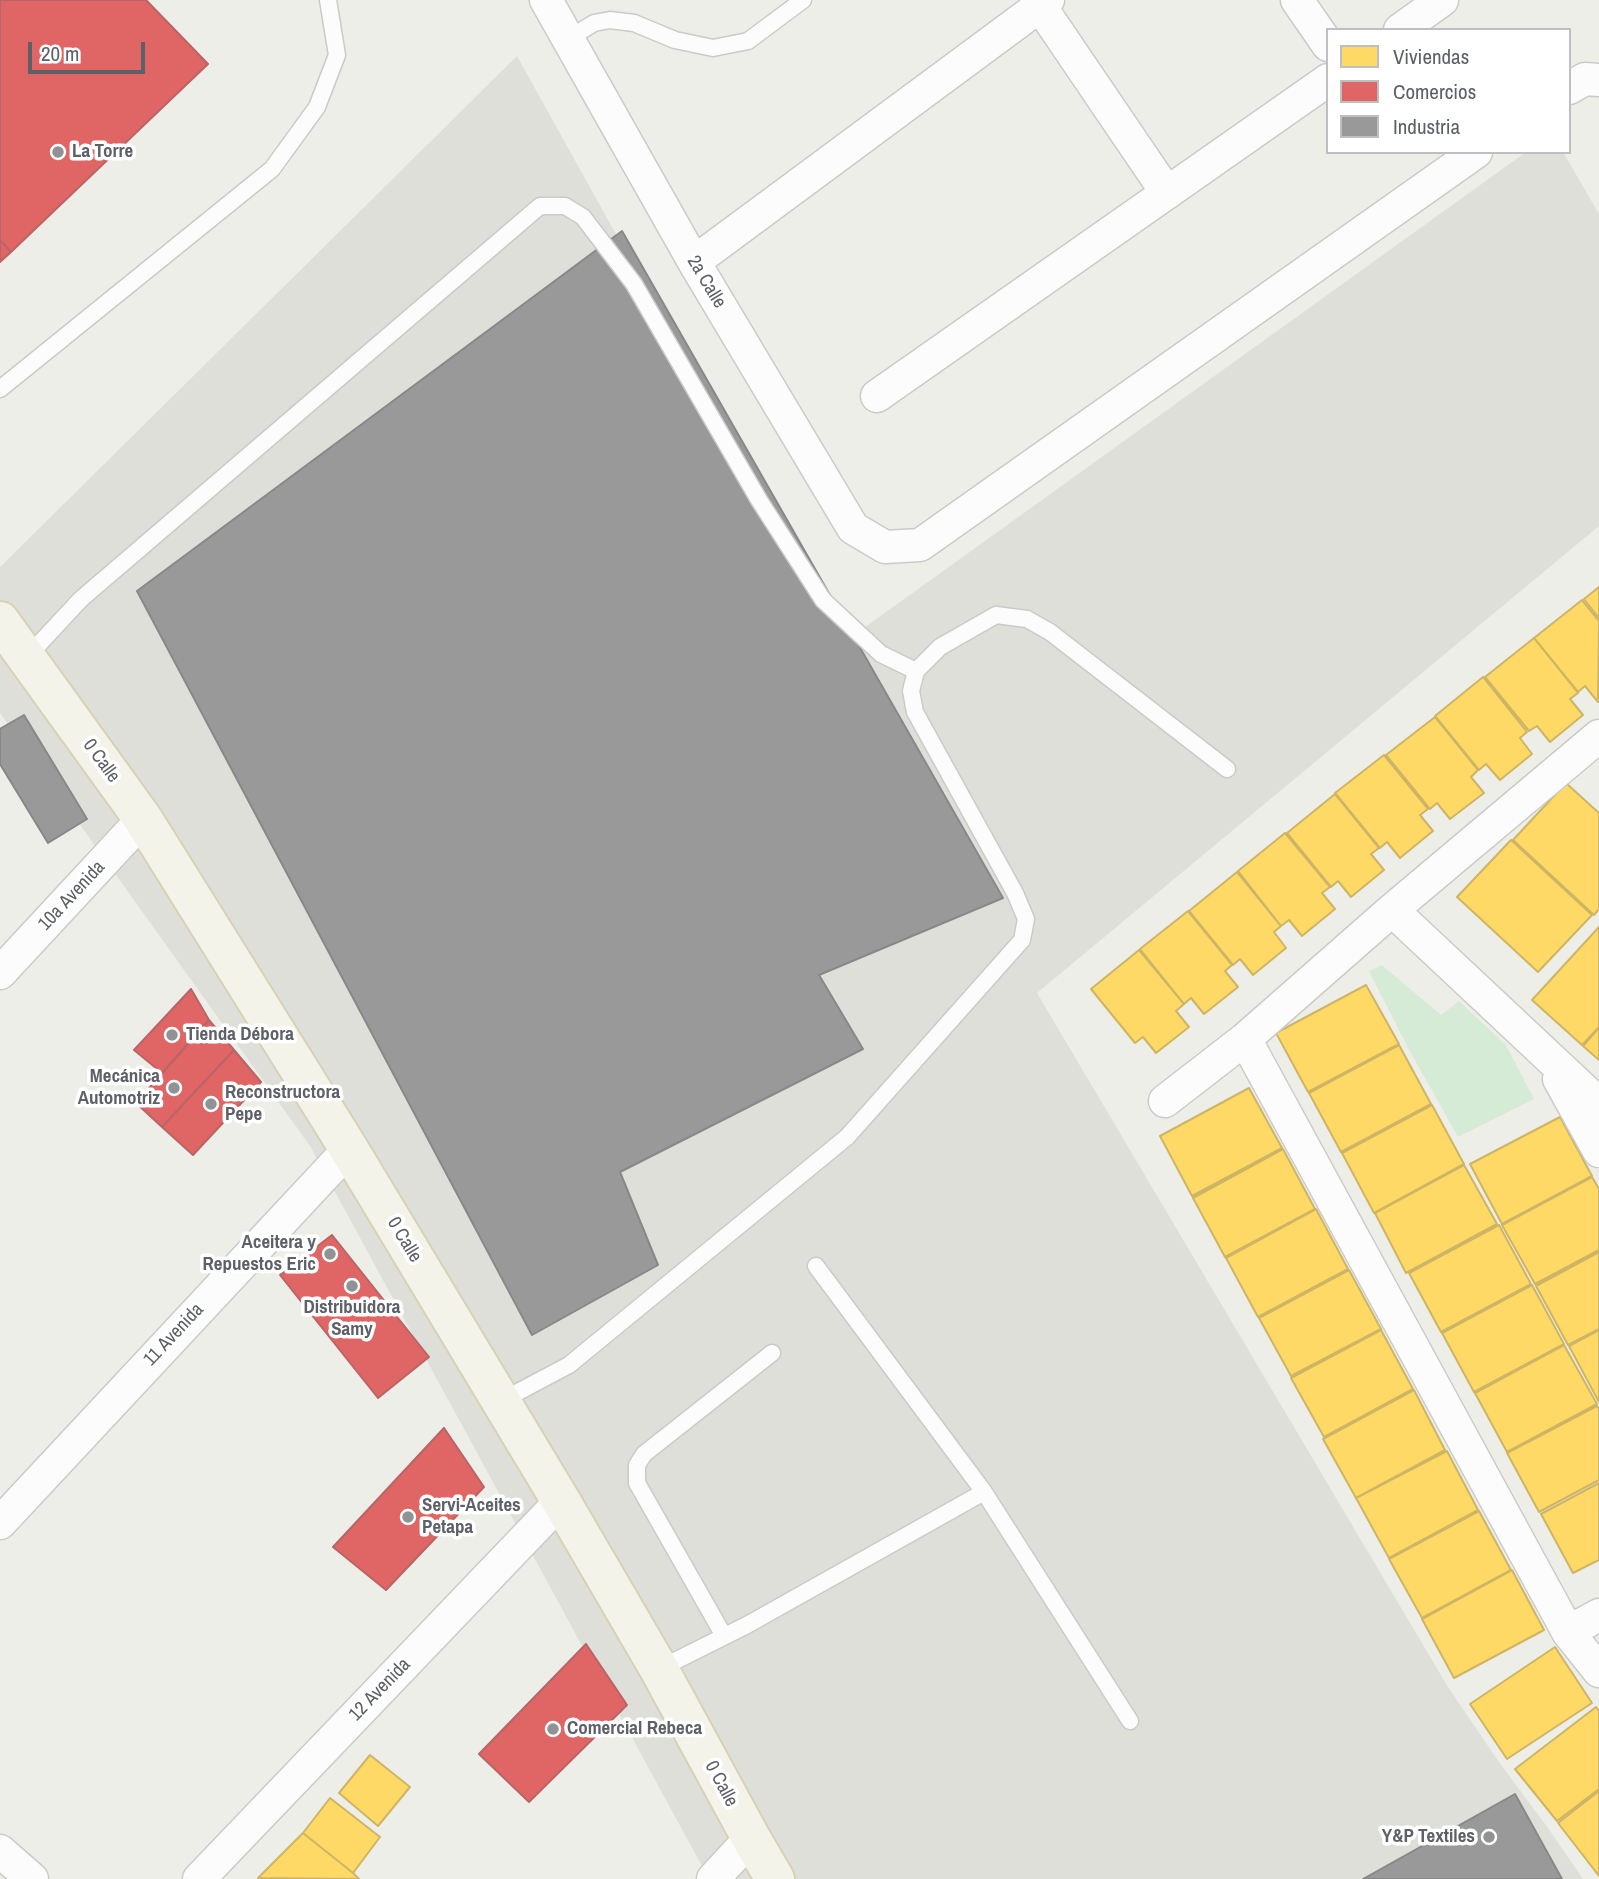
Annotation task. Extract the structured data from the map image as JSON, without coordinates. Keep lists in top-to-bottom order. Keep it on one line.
{"streets":{"main road":["0 Calle"],"street":["2a Calle","10a Avenida","11 Avenida","12 Avenida"]},"crossings":[["0 Calle","10a Avenida"],["0 Calle","11 Avenida"],["0 Calle","12 Avenida"]],"places":["La Torre","Tienda Débora","Mecánica Automotriz","Reconstructora Pepe","Aceitera y Repuestos Eric","Distribuidora Samy","Servi-Aceites Petapa","Comercial Rebeca","Y&P Textiles"],"legend":["Viviendas","Comercios","Industria"],"scale_bar":"20 m"}
